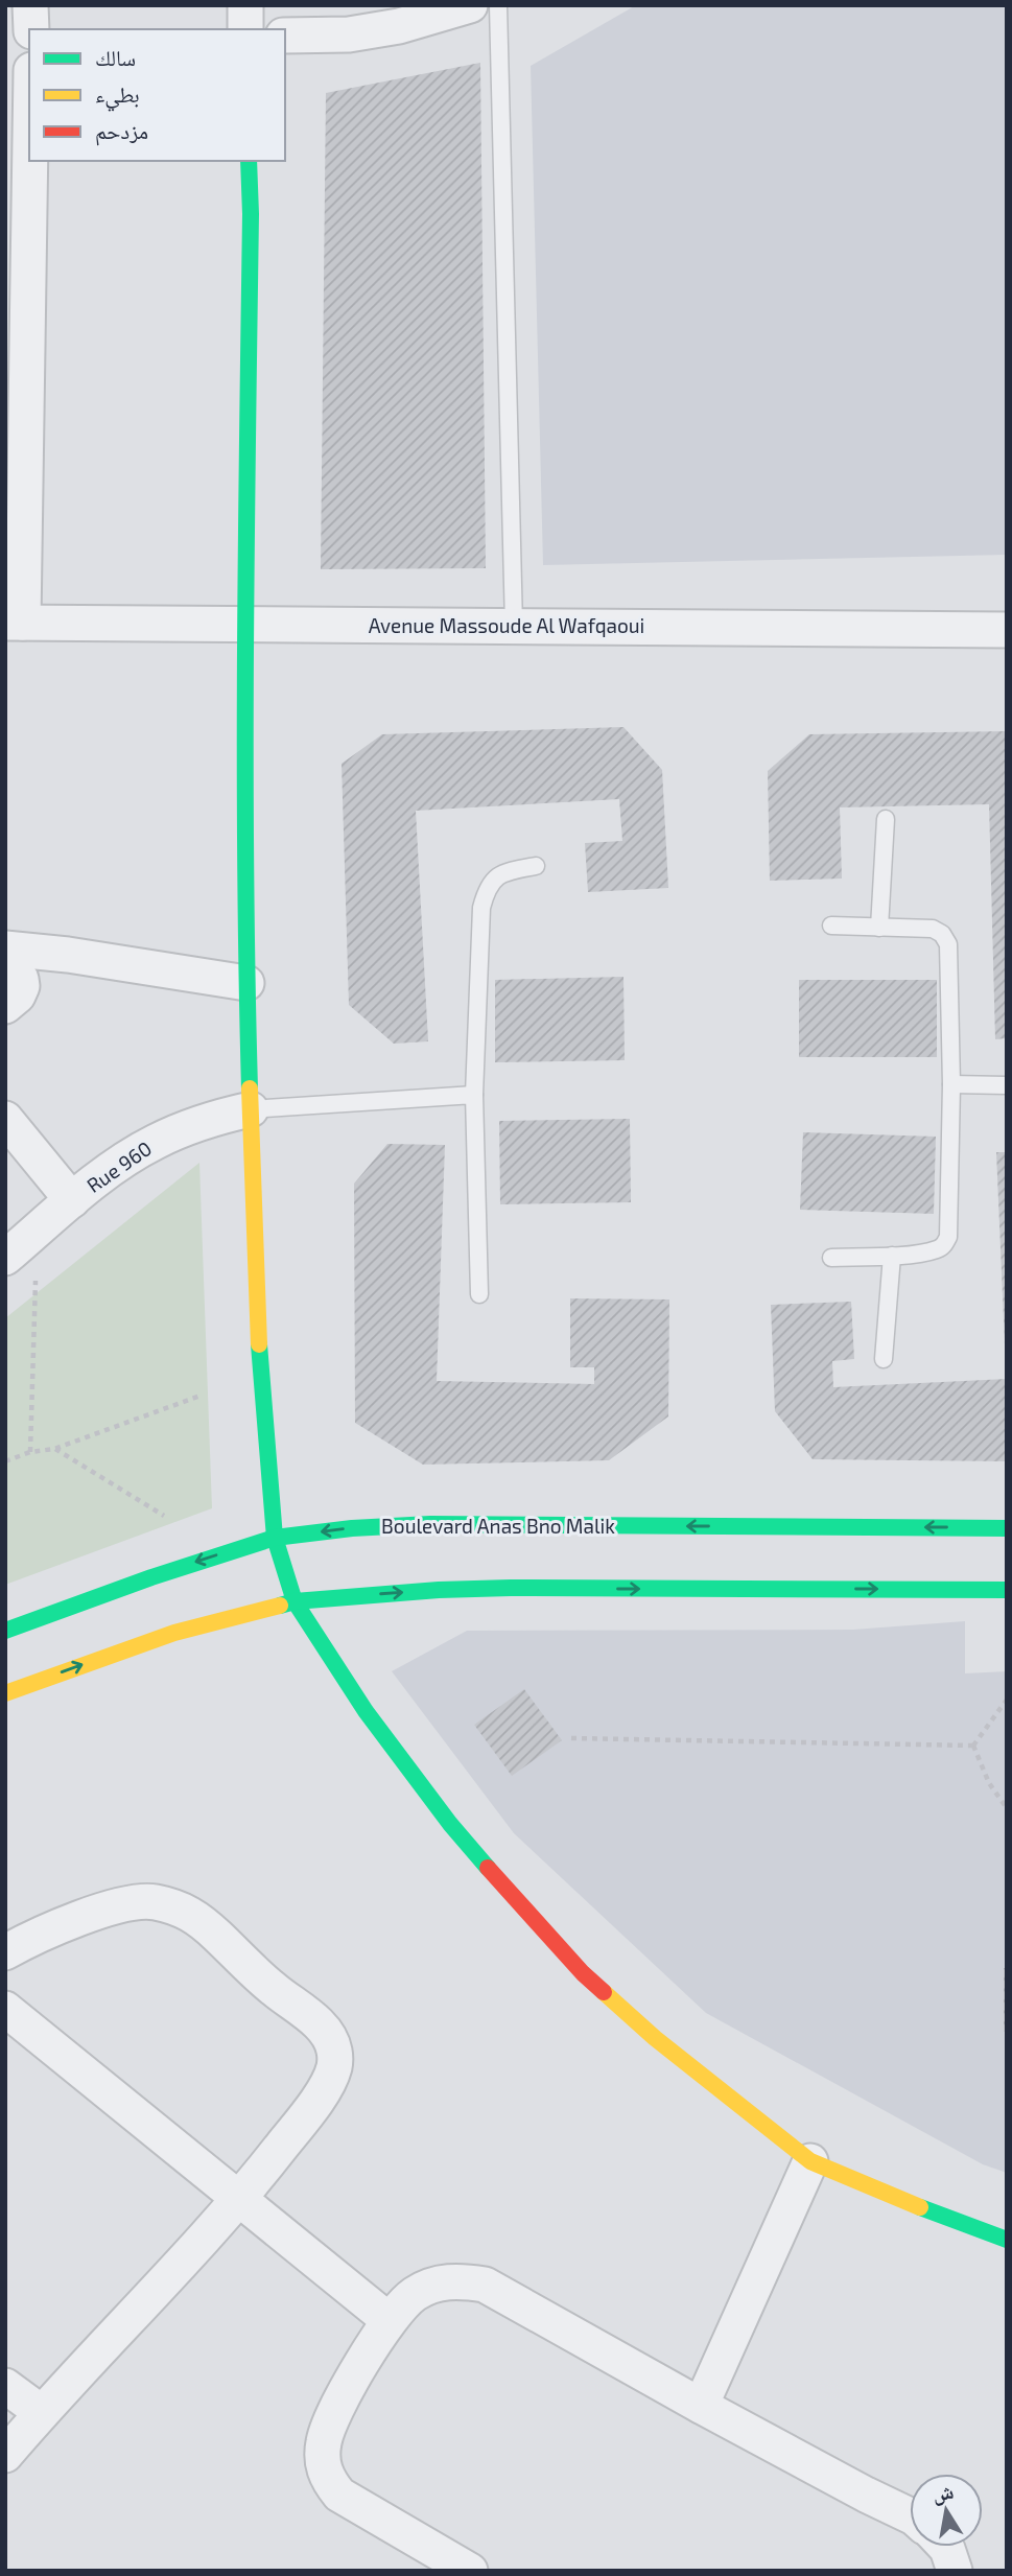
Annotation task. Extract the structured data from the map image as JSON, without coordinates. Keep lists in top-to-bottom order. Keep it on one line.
{"streets":{"street":["Avenue Massoude Al Wafqaoui","Rue 960","Boulevard Anas Bno Malik"]},"legend":["سالك","بطيء","مزدحم"],"north":"top"}
